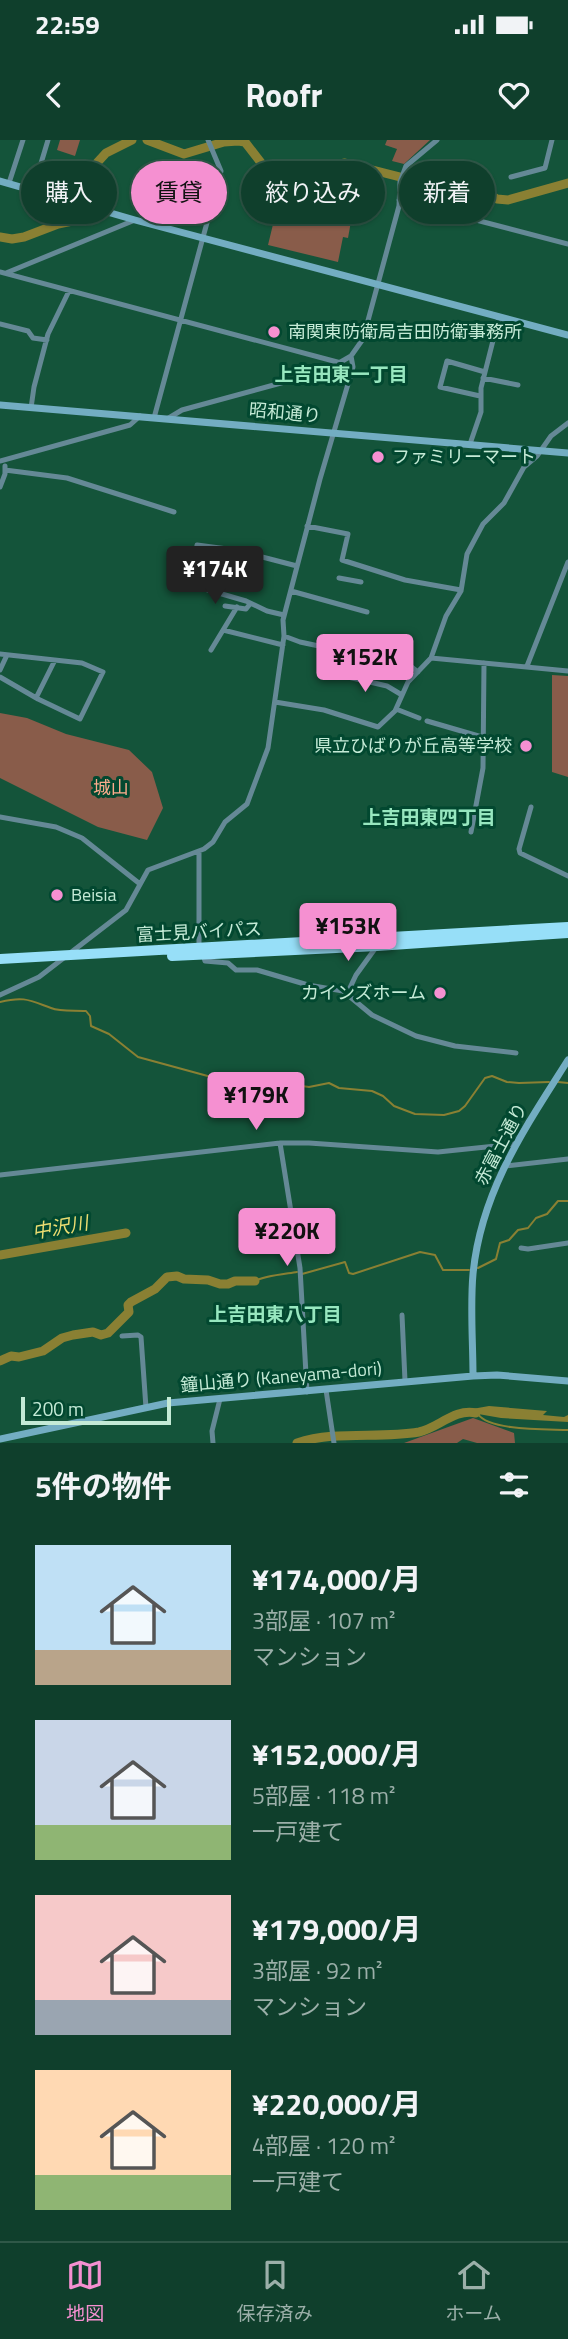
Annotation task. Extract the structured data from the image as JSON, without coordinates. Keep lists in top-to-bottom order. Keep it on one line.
{"streets":{"highway":["富士見バイパス"],"street":["昭和通り","赤富士通り","鐘山通り (Kaneyama-dori)"]},"crossings":[["赤富士通り","鐘山通り (Kaneyama-dori)"]],"districts":["上吉田東一丁目","上吉田東四丁目","上吉田東八丁目"],"water":["中沢川"],"parks":["城山"],"places":["南関東防衛局吉田防衛事務所","ファミリーマート","県立ひばりが丘高等学校","Beisia","カインズホーム"],"scale_bar":"200 m","page":{"status":"22:59","header":"Roofr","chip":["購入","賃貸","絞り込み","新着"],"price":["¥174K","¥152K","¥153K","¥179K","¥220K"],"scale":"200 m","heading":"5件の物件","list":[{"name":"¥174,000/月","note":"3部屋 · 107 m² · マンション"},{"name":"¥152,000/月","note":"5部屋 · 118 m² · 一戸建て"},{"name":"¥179,000/月","note":"3部屋 · 92 m² · マンション"},{"name":"¥220,000/月","note":"4部屋 · 120 m² · 一戸建て"}],"tabs":["地図","保存済み","ホーム"]}}
